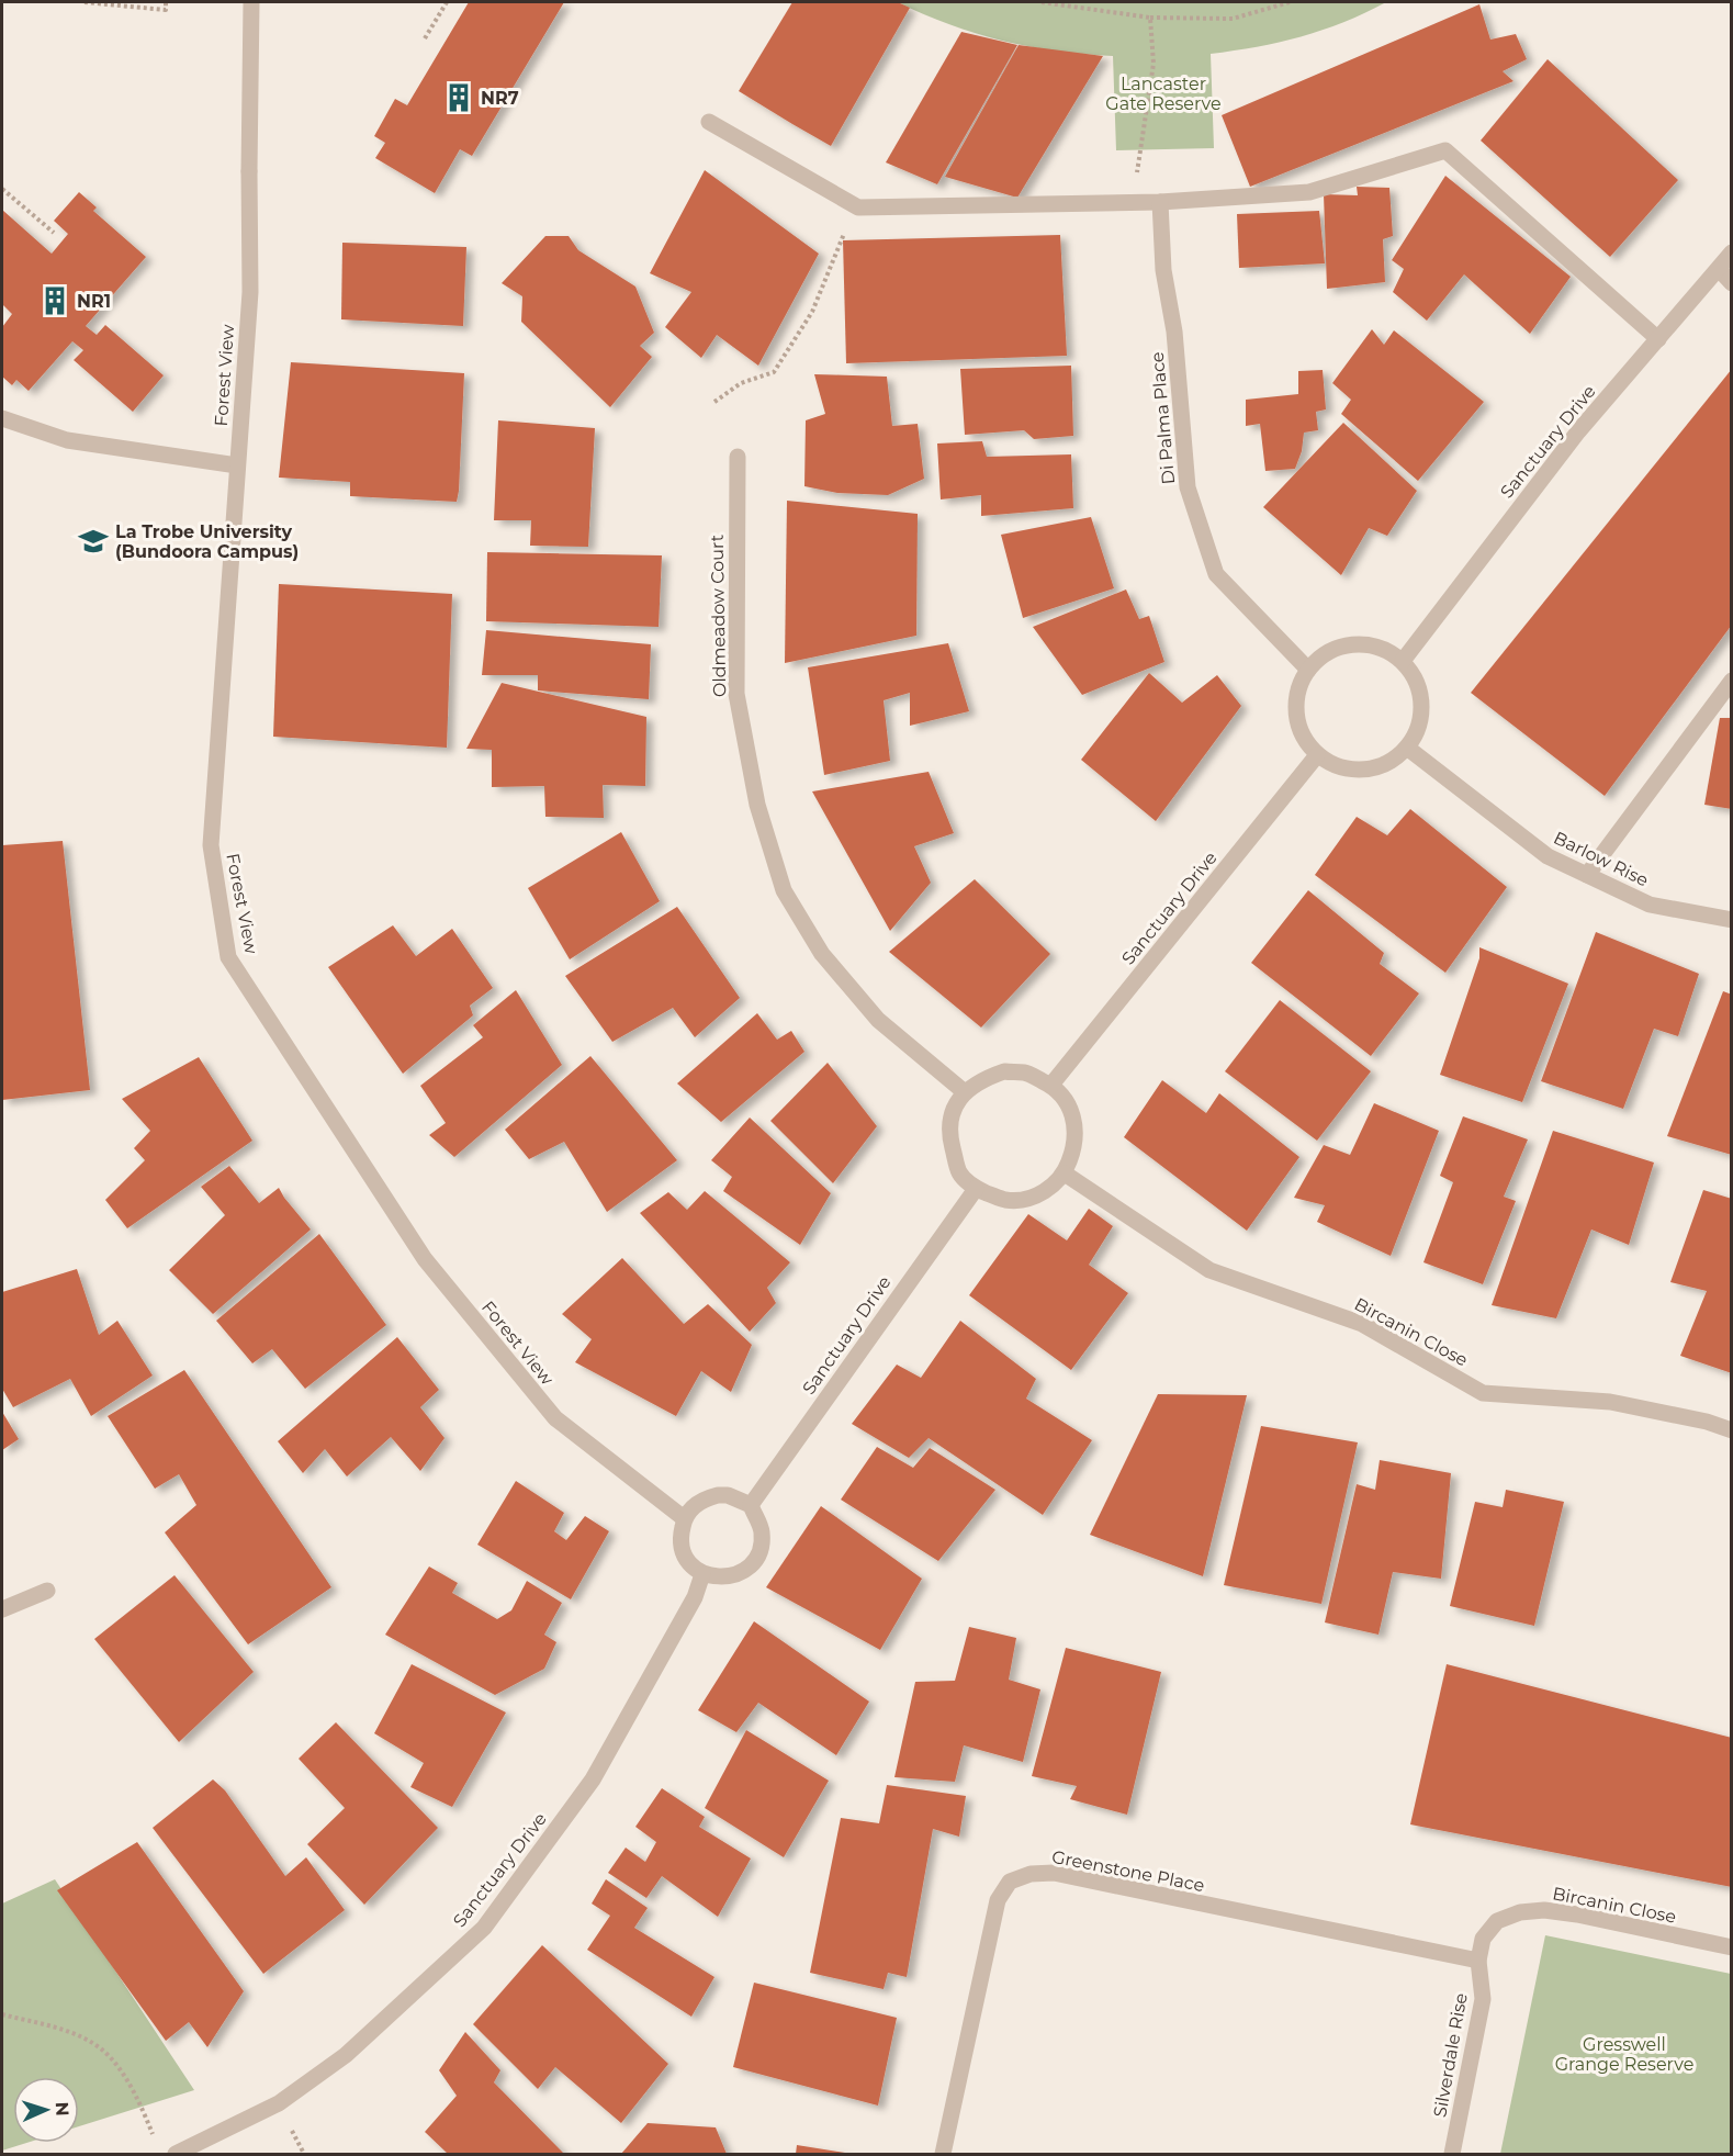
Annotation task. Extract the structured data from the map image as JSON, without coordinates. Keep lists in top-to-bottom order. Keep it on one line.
{"streets":{"street":["Forest View","Di Palma Place","Sanctuary Drive","Oldmeadow Court","Barlow Rise","Bircanin Close","Greenstone Place","Silverdale Rise"]},"crossings":[["Forest View","Sanctuary Drive"],["Di Palma Place","Sanctuary Drive"],["Di Palma Place","Barlow Rise"],["Sanctuary Drive","Oldmeadow Court"],["Sanctuary Drive","Barlow Rise"],["Sanctuary Drive","Bircanin Close"],["Oldmeadow Court","Bircanin Close"],["Bircanin Close","Greenstone Place"],["Bircanin Close","Silverdale Rise"],["Greenstone Place","Silverdale Rise"]],"parks":["Lancaster Gate Reserve","Gresswell Grange Reserve"],"places":{"building":["NR7","NR1"],"school or university":["La Trobe University (Bundoora Campus)"]},"north":"right"}
